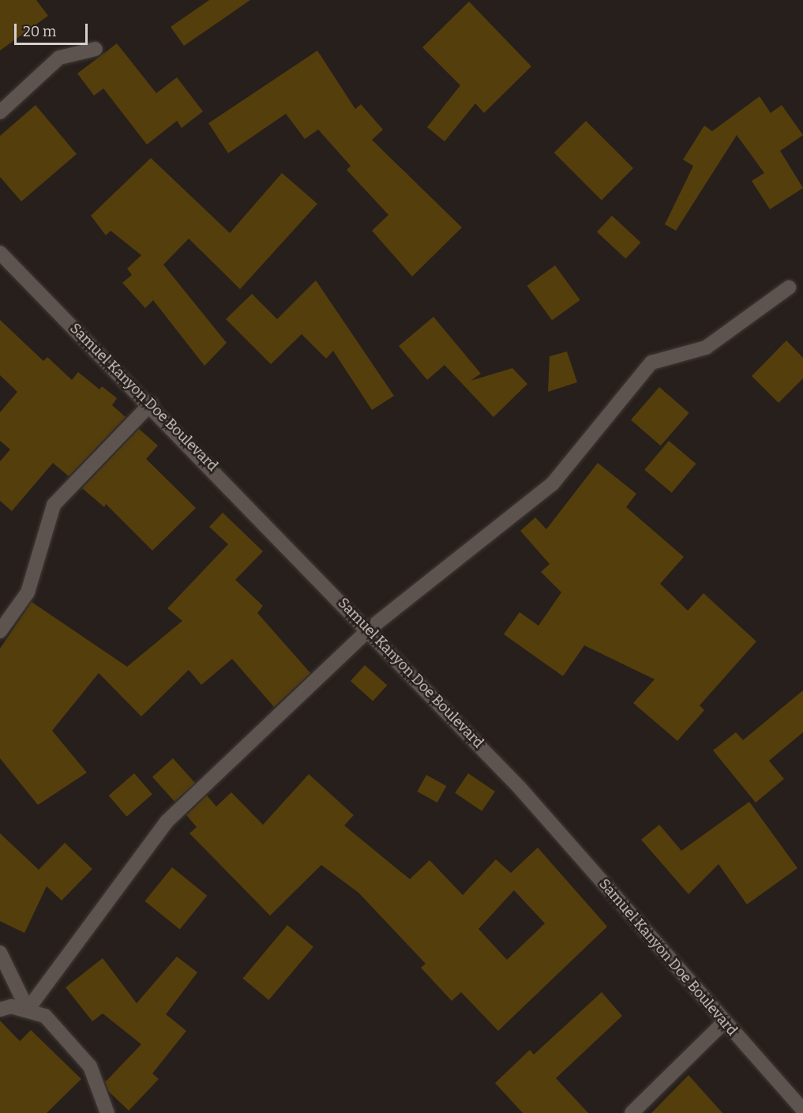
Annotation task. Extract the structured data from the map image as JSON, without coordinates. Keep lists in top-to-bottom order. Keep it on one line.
{"streets":{"street":["Samuel Kanyon Doe Boulevard"]},"scale_bar":"20 m"}
